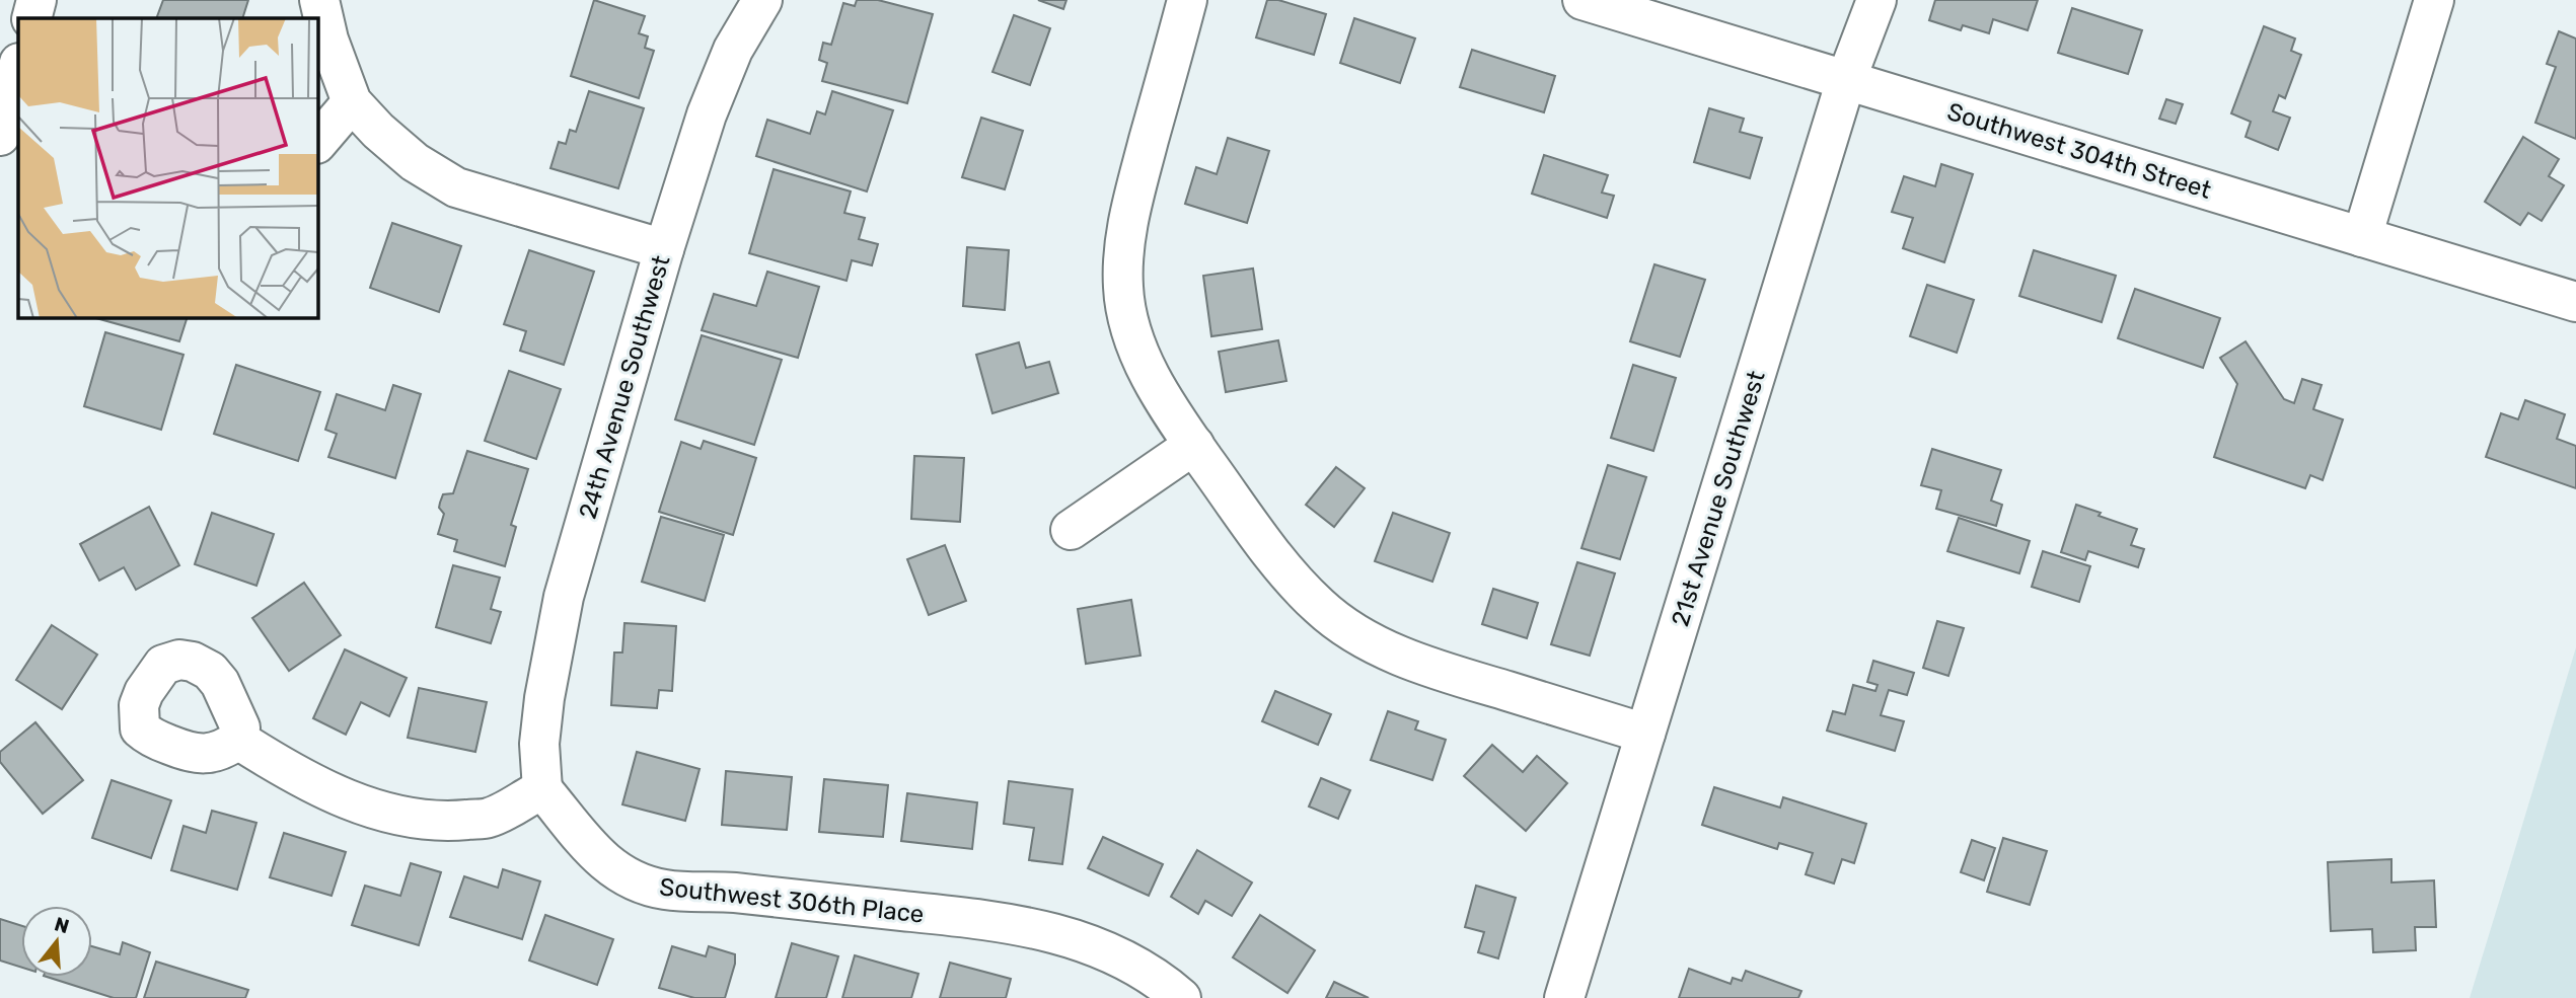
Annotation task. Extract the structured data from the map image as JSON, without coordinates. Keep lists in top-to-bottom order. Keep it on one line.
{"streets":{"street":["Southwest 304th Street","24th Avenue Southwest","21st Avenue Southwest","Southwest 306th Place"]},"crossings":[["Southwest 304th Street","21st Avenue Southwest"],["24th Avenue Southwest","Southwest 306th Place"]],"north":"top"}
